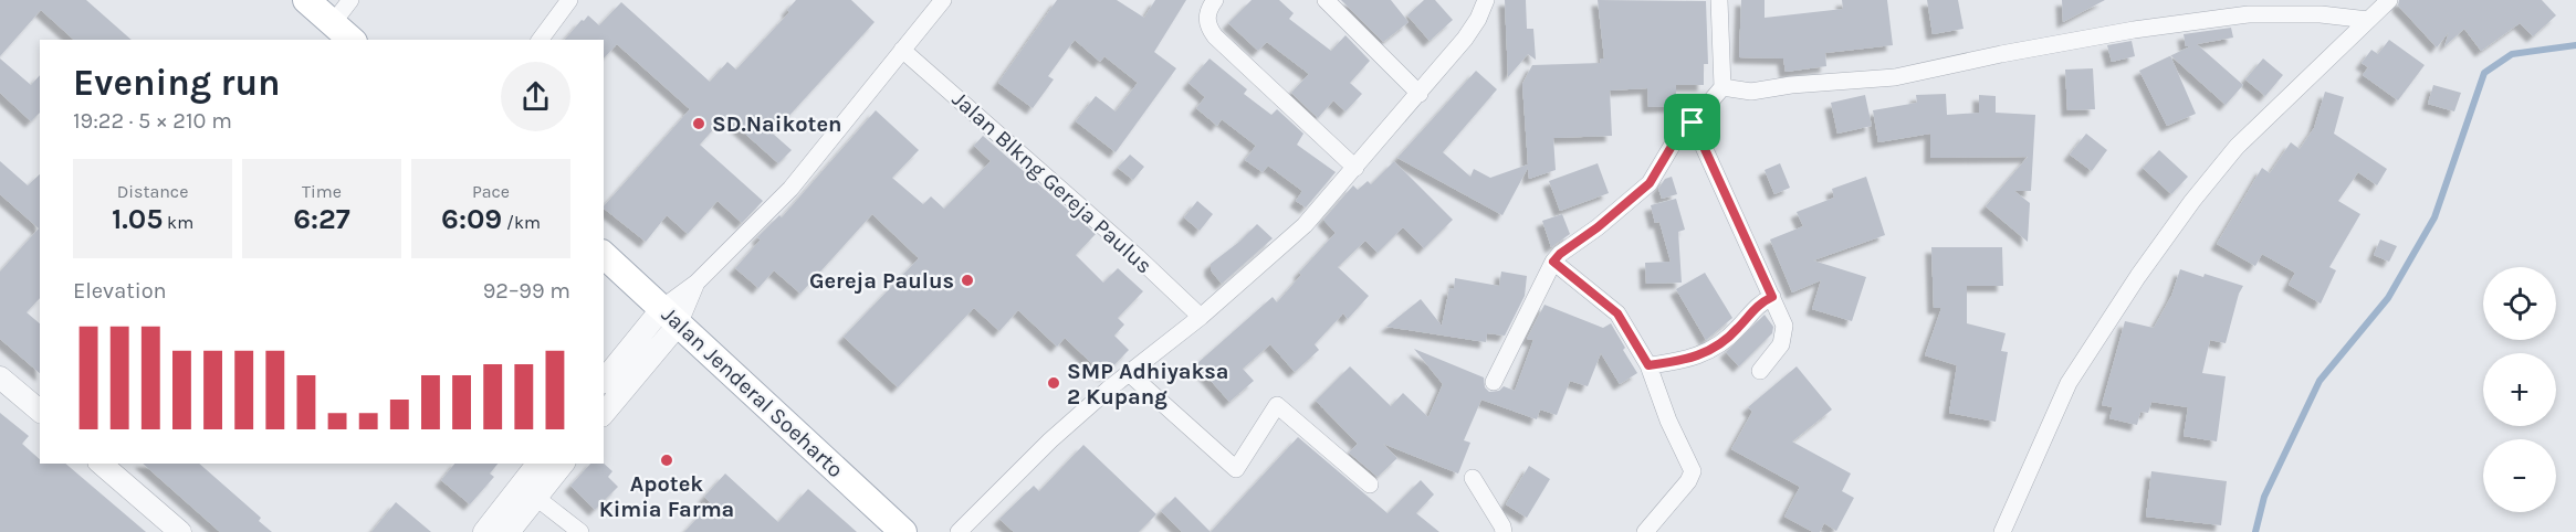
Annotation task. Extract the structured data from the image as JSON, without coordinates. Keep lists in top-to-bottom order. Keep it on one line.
{"streets":{"main road":["Jalan Jenderal Soeharto"],"street":["Jalan Blkng Gereja Paulus"]},"places":["SD.Naikoten","Gereja Paulus","SMP Adhiyaksa 2 Kupang","Apotek Kimia Farma"],"page":{"heading":["Evening run","19:22 · 5 × 210 m"],"stats":[["Distance","1.05 km"],["Time","6:27"],["Pace","6:09 /km"]],"chart":["Elevation","92–99 m"],"map_buttons":["+","−"]}}
